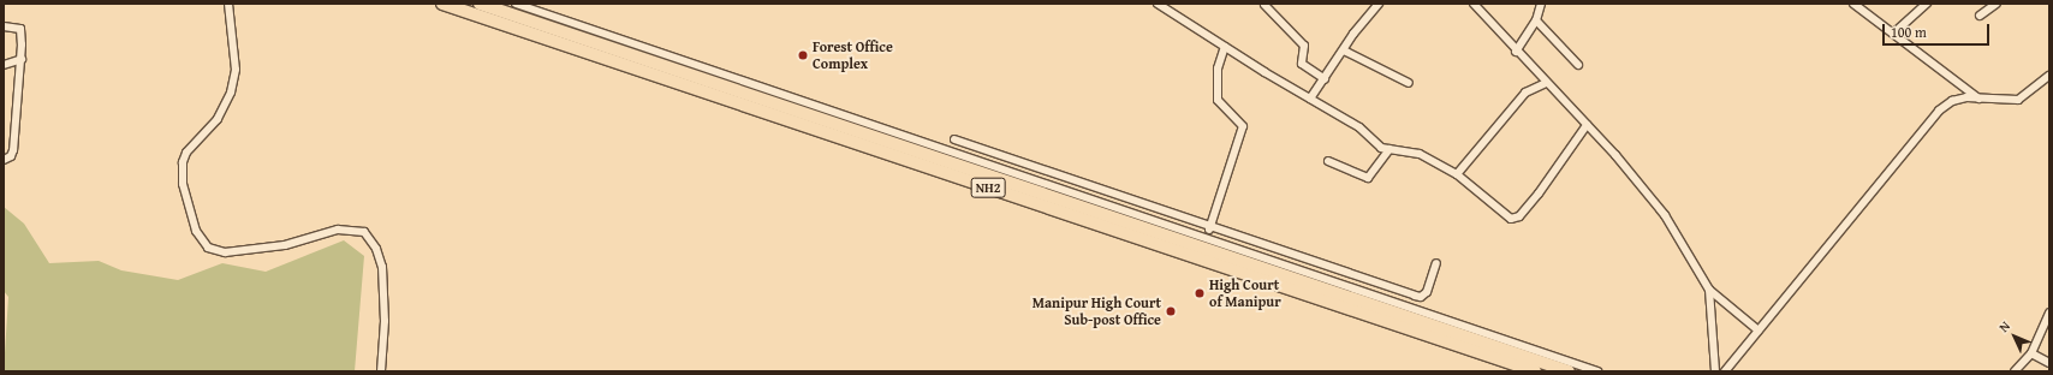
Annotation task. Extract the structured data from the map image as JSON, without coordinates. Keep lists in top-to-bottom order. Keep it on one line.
{"streets":{"highway":["NH2"]},"places":["Forest Office Complex","High Court of Manipur","Manipur High Court Sub-post Office"],"scale_bar":"100 m","north":"top left"}
